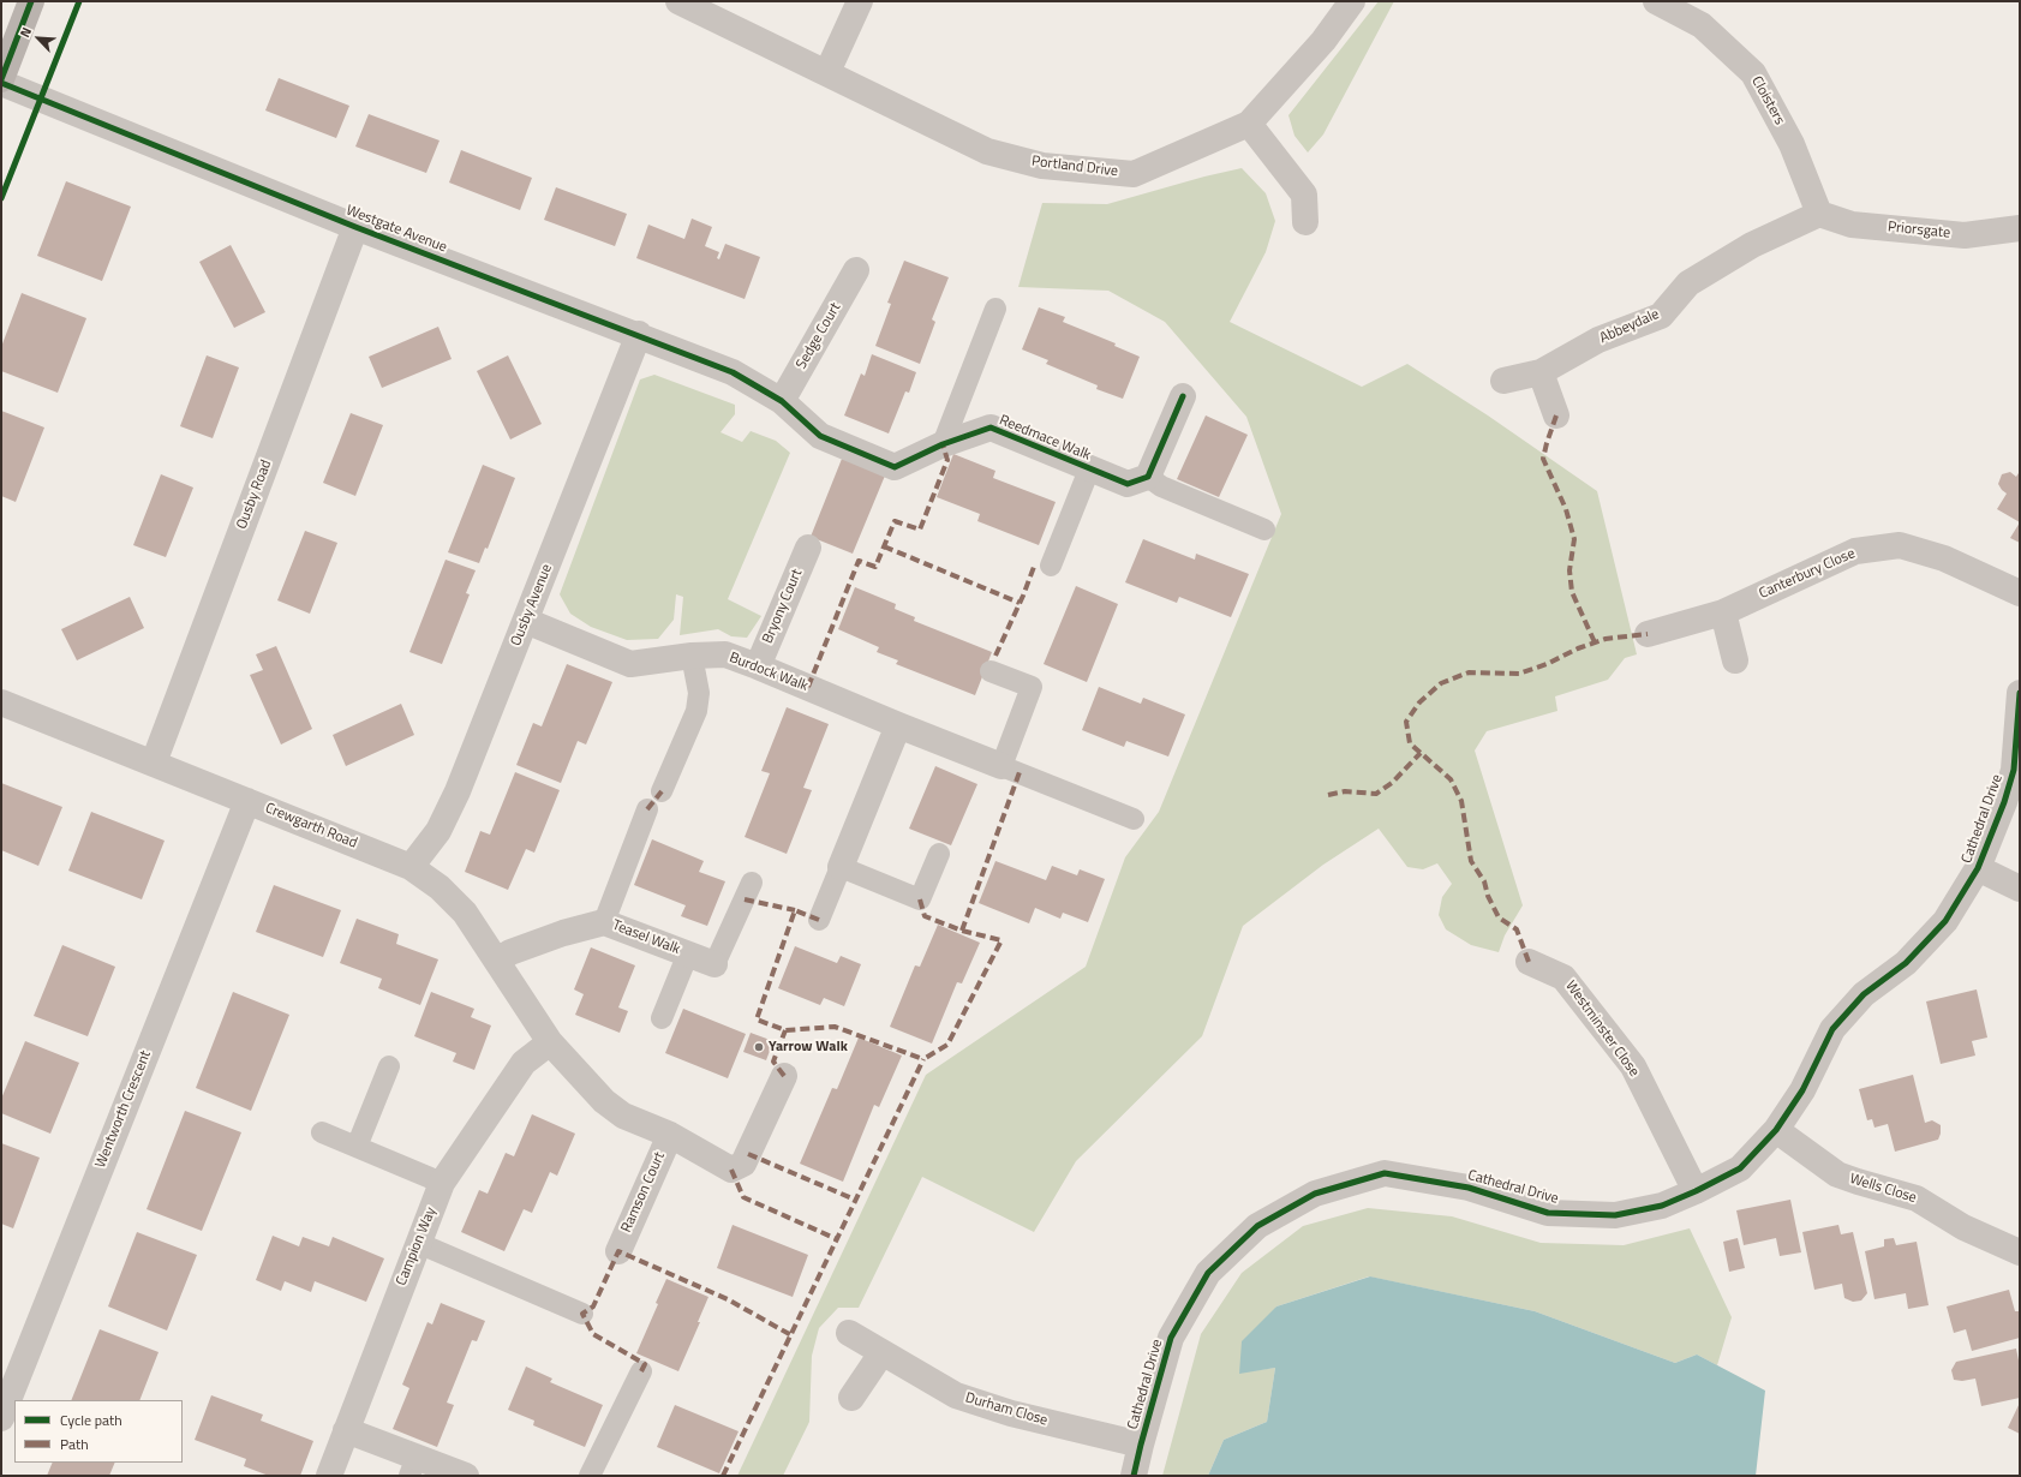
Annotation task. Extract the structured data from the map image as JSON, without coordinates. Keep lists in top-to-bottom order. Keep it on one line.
{"streets":{"street":["Cloisters","Portland Drive","Westgate Avenue","Priorsgate","Abbeydale","Sedge Court","Reedmace Walk","Ousby Road","Canterbury Close","Ousby Avenue","Bryony Court","Burdock Walk","Cathedral Drive","Crewgarth Road","Teasel Walk","Westminster Close","Wentworth Crescent","Wells Close","Ramson Court","Campion Way","Durham Close"]},"crossings":[["Cloisters","Priorsgate"],["Cloisters","Abbeydale"],["Westgate Avenue","Sedge Court"],["Westgate Avenue","Reedmace Walk"],["Westgate Avenue","Ousby Road"],["Westgate Avenue","Ousby Avenue"],["Priorsgate","Abbeydale"],["Sedge Court","Reedmace Walk"],["Ousby Road","Crewgarth Road"],["Ousby Avenue","Burdock Walk"],["Ousby Avenue","Crewgarth Road"],["Bryony Court","Burdock Walk"],["Cathedral Drive","Westminster Close"],["Cathedral Drive","Wells Close"],["Cathedral Drive","Durham Close"],["Crewgarth Road","Teasel Walk"],["Crewgarth Road","Wentworth Crescent"],["Crewgarth Road","Campion Way"]],"places":["Yarrow Walk"],"legend":["Cycle path","Path"],"north":"top left"}
